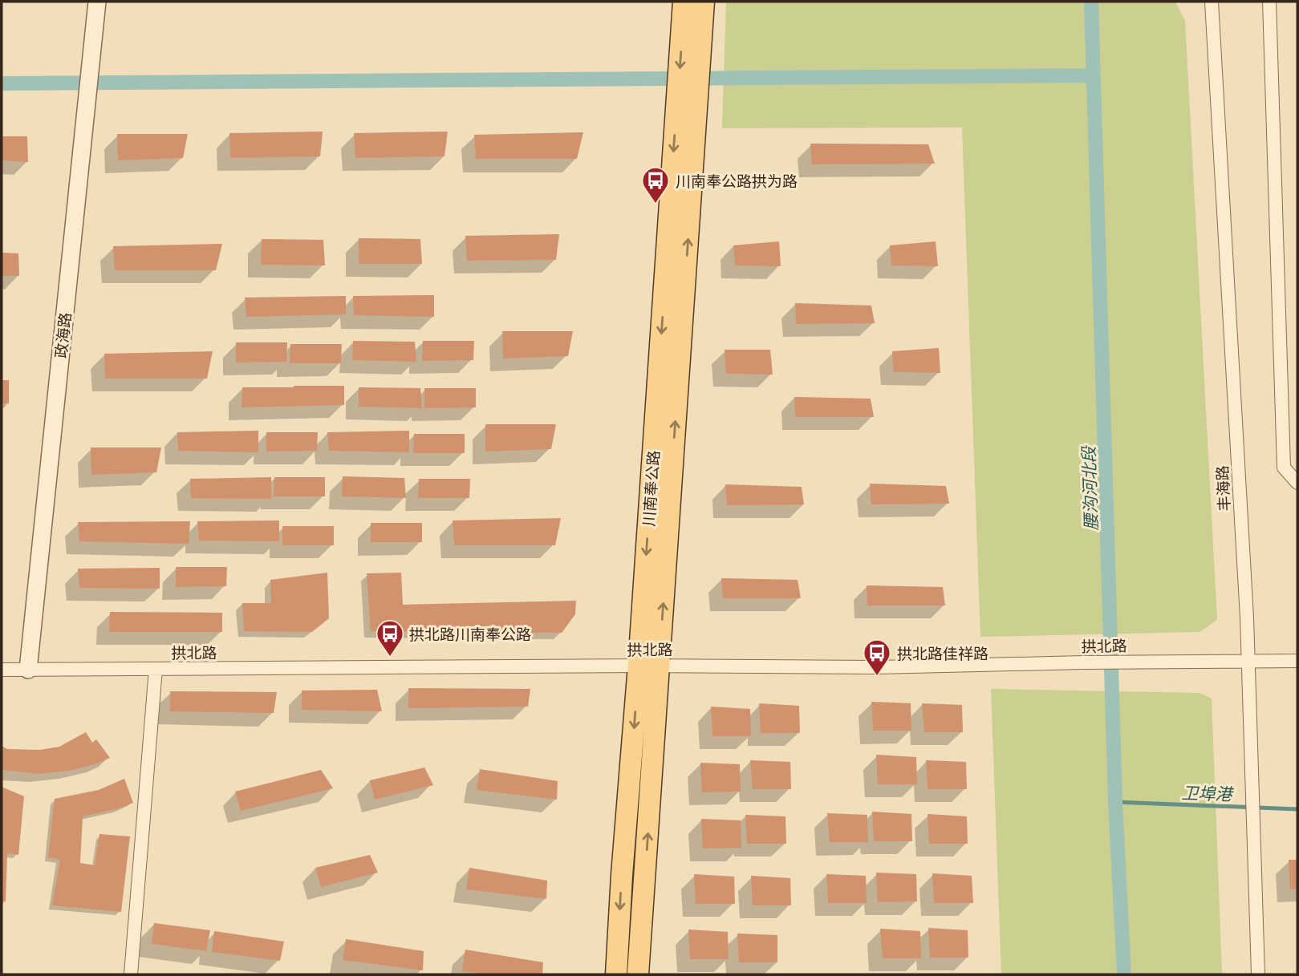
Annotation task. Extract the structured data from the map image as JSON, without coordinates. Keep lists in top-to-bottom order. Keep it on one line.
{"streets":{"main road":["川南奉公路"],"street":["政海路","丰海路","拱北路"]},"crossings":[["政海路","拱北路"],["川南奉公路","拱北路"],["丰海路","拱北路"]],"water":["腰沟河北段","卫埠港"],"places":{"bus stop":["川南奉公路拱为路","拱北路川南奉公路","拱北路佳祥路"]}}
